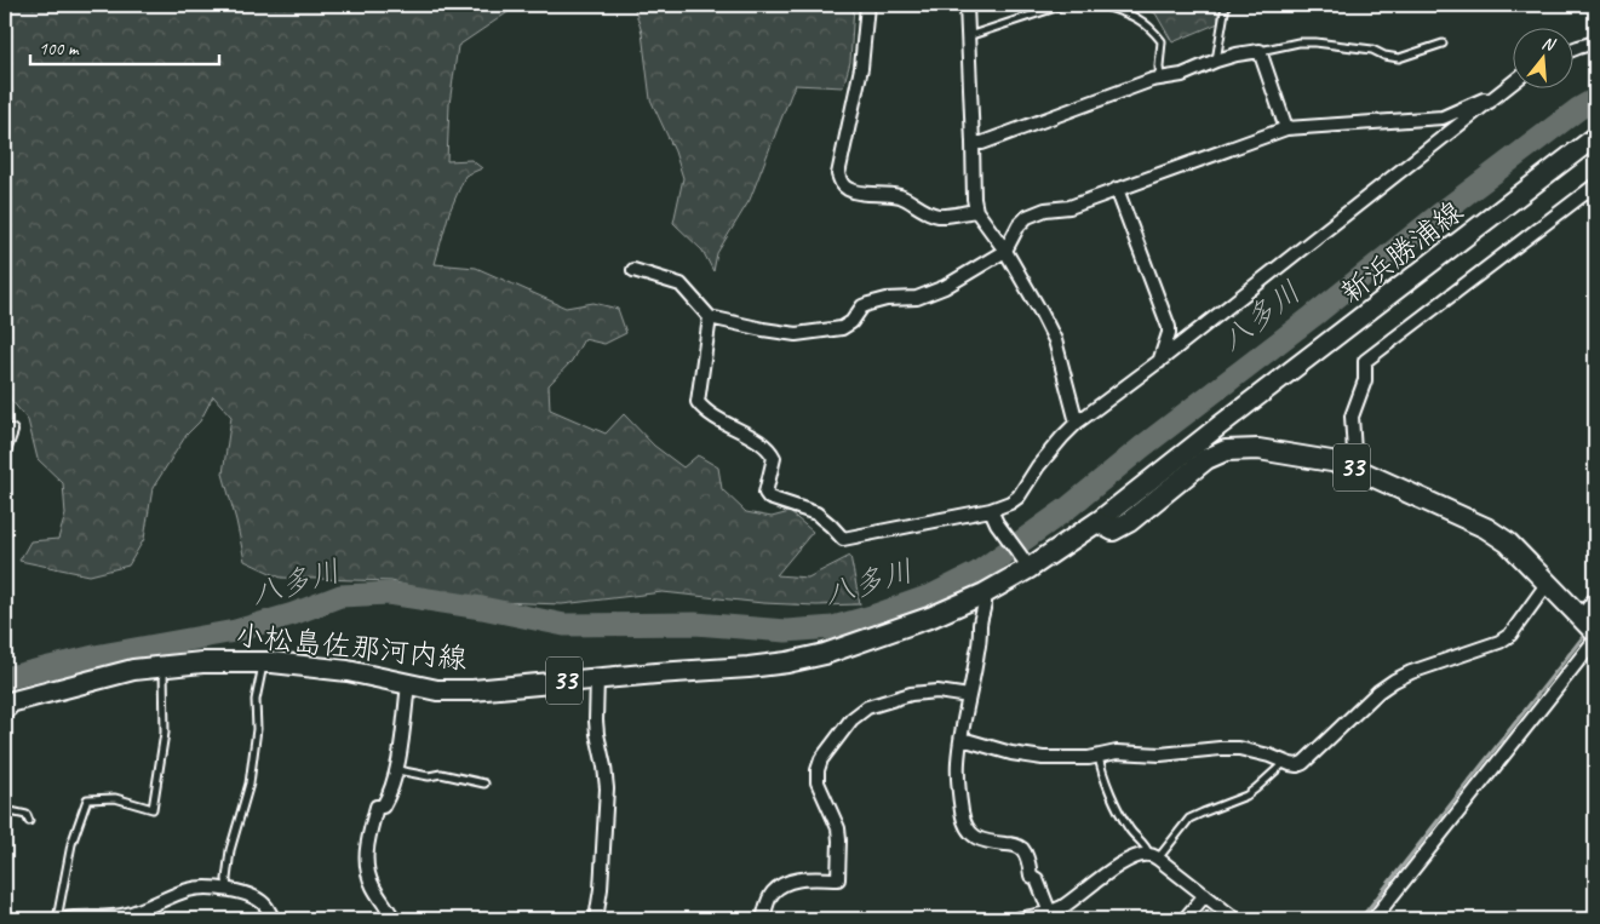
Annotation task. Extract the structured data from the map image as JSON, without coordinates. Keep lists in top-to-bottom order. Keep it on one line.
{"streets":{"main road":["新浜勝浦線","33","小松島佐那河内線"]},"crossings":[["新浜勝浦線","33"],["新浜勝浦線","小松島佐那河内線"],["33","小松島佐那河内線"]],"water":["八多川"],"scale_bar":"100 m","north":"top"}
